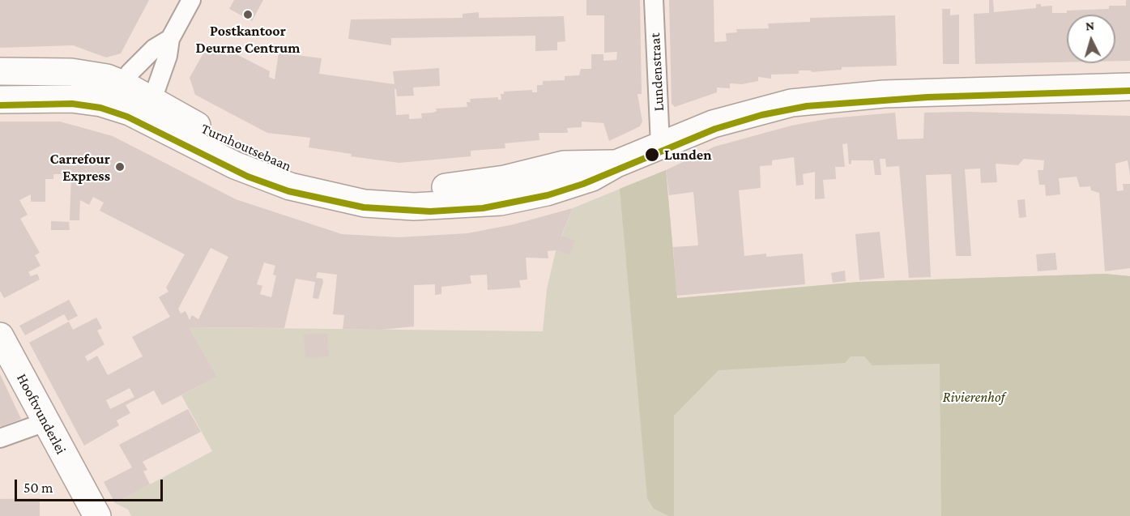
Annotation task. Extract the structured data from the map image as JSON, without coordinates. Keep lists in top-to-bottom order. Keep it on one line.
{"streets":{"main road":["Turnhoutsebaan","Hooftvunderlei"],"street":["Lundenstraat"]},"crossings":[["Lundenstraat","Turnhoutsebaan"]],"parks":["Rivierenhof"],"places":["Postkantoor Deurne Centrum","Lunden","Carrefour Express"],"scale_bar":"50 m","north":"top"}
